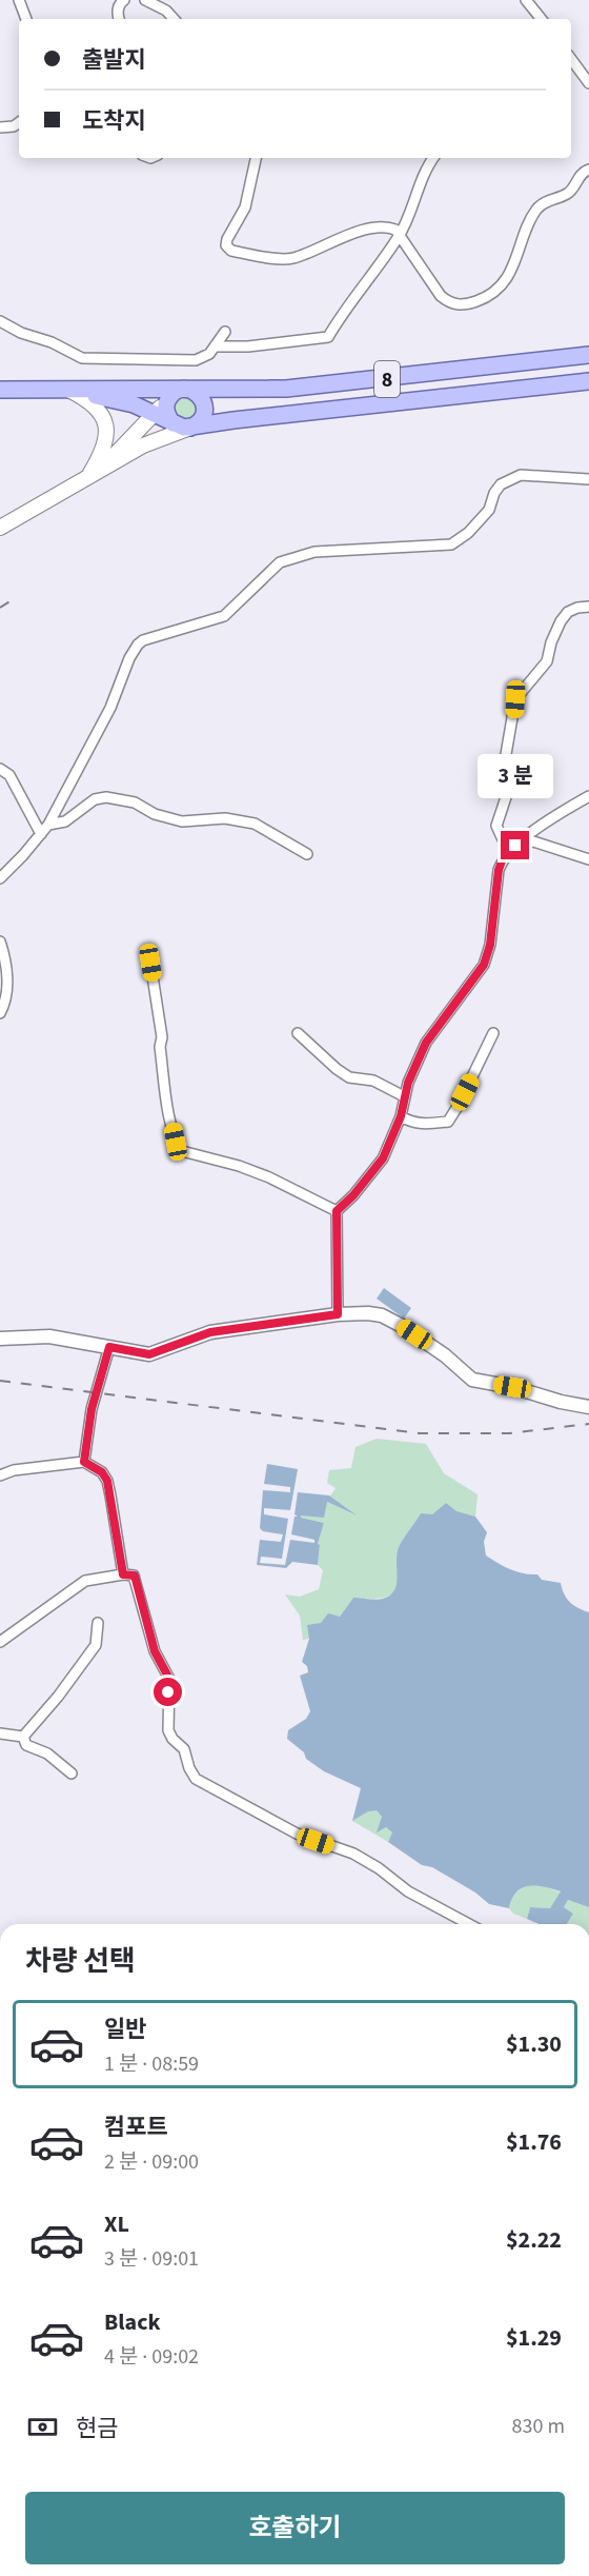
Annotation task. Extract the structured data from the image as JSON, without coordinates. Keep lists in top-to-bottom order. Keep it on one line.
{"streets":{"main road":["8"]},"page":{"banner":["출발지","도착지"],"bubble":"3 분","heading":"차량 선택","list":[{"name":"일반","note":"1 분 · 08:59","value":"$1.30"},{"name":"컴포트","note":"2 분 · 09:00","value":"$1.76"},{"name":"XL","note":"3 분 · 09:01","value":"$2.22"},{"name":"Black","note":"4 분 · 09:02","value":"$1.29"}],"pay":["현금","830 m"],"buttons":"호출하기"}}
